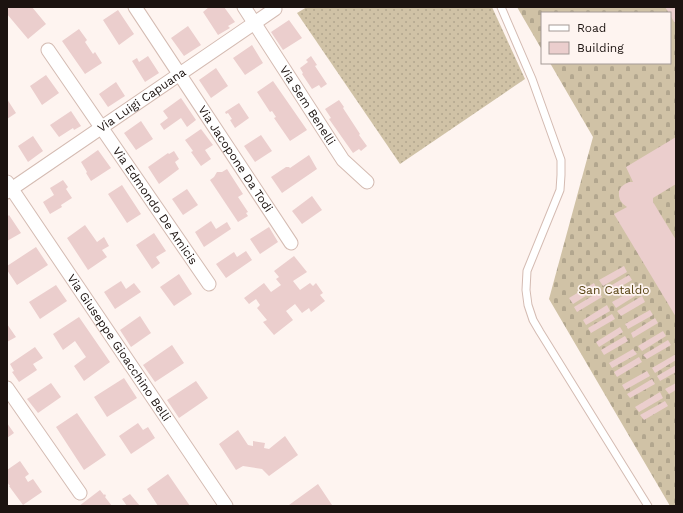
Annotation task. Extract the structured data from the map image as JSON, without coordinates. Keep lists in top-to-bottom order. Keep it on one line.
{"streets":{"street":["Via Luigi Capuana","Via Sem Benelli","Via Jacopone Da Todi","Via Edmondo De Amicis","Via Giuseppe Gioacchino Belli"]},"crossings":[["Via Luigi Capuana","Via Sem Benelli"],["Via Luigi Capuana","Via Jacopone Da Todi"],["Via Luigi Capuana","Via Edmondo De Amicis"],["Via Luigi Capuana","Via Giuseppe Gioacchino Belli"]],"parks":["San Cataldo"],"legend":["Road","Building"]}
